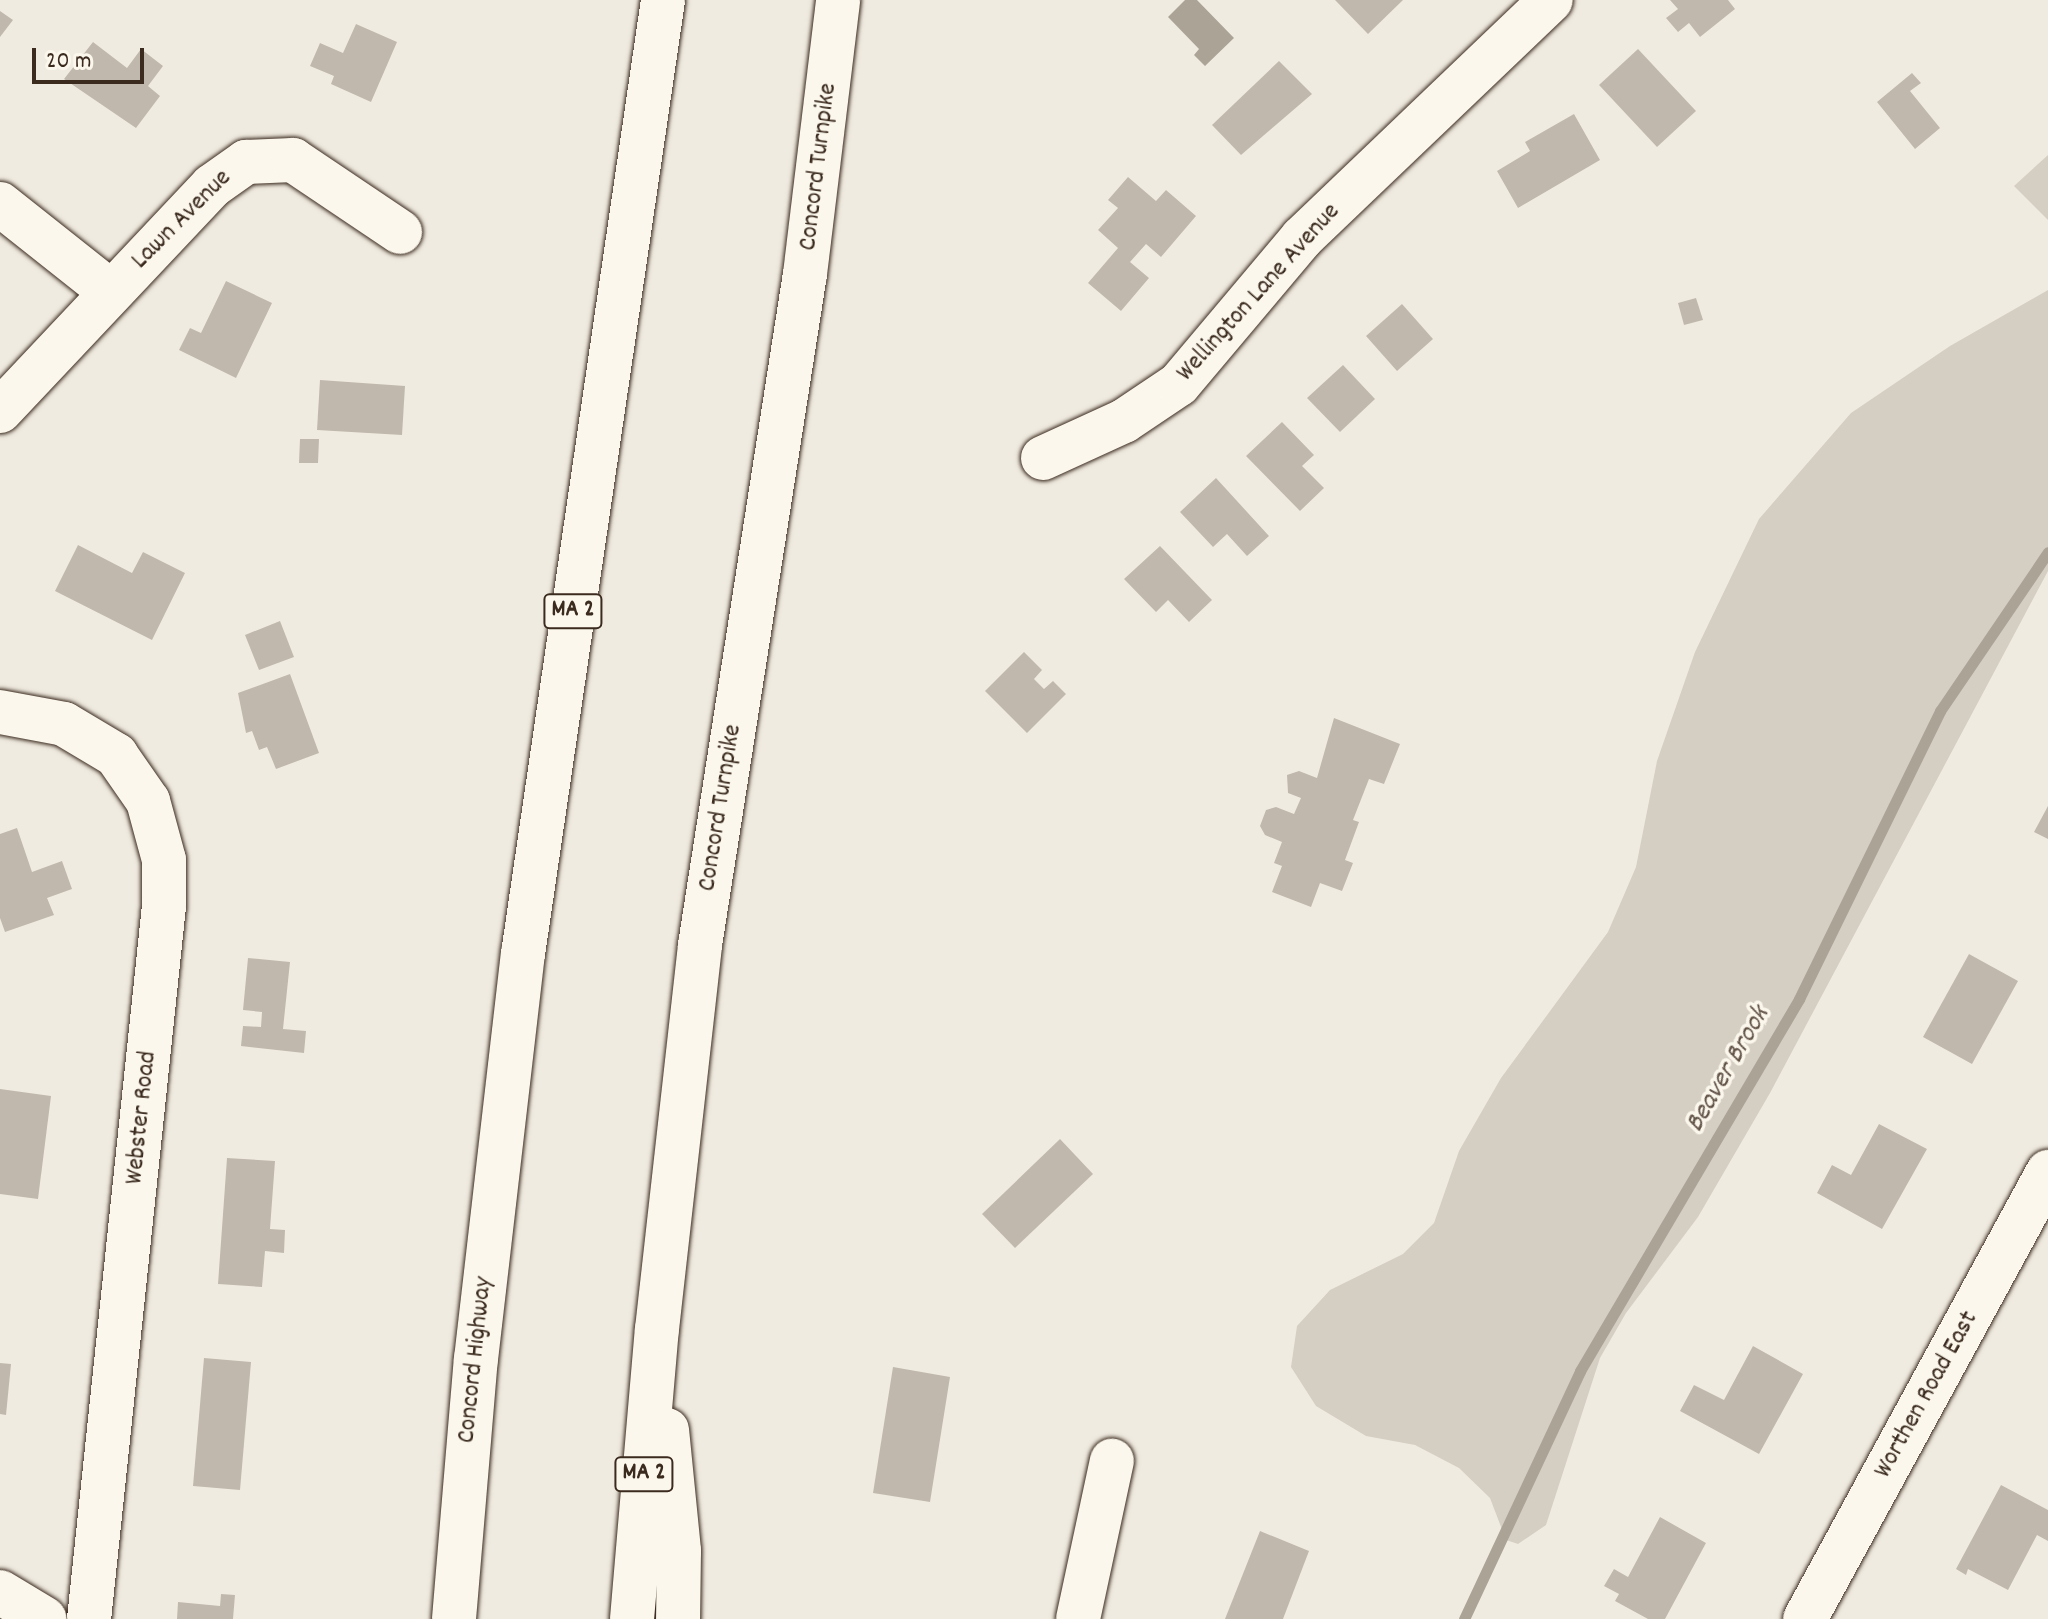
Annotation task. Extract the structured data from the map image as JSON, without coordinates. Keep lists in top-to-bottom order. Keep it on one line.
{"streets":{"main road":["Concord Turnpike","Lawn Avenue","Wellington Lane Avenue","MA 2","Webster Road","Concord Highway","Worthen Road East"]},"crossings":[["MA 2","Concord Highway"]],"water":["Beaver Brook"],"scale_bar":"20 m"}
